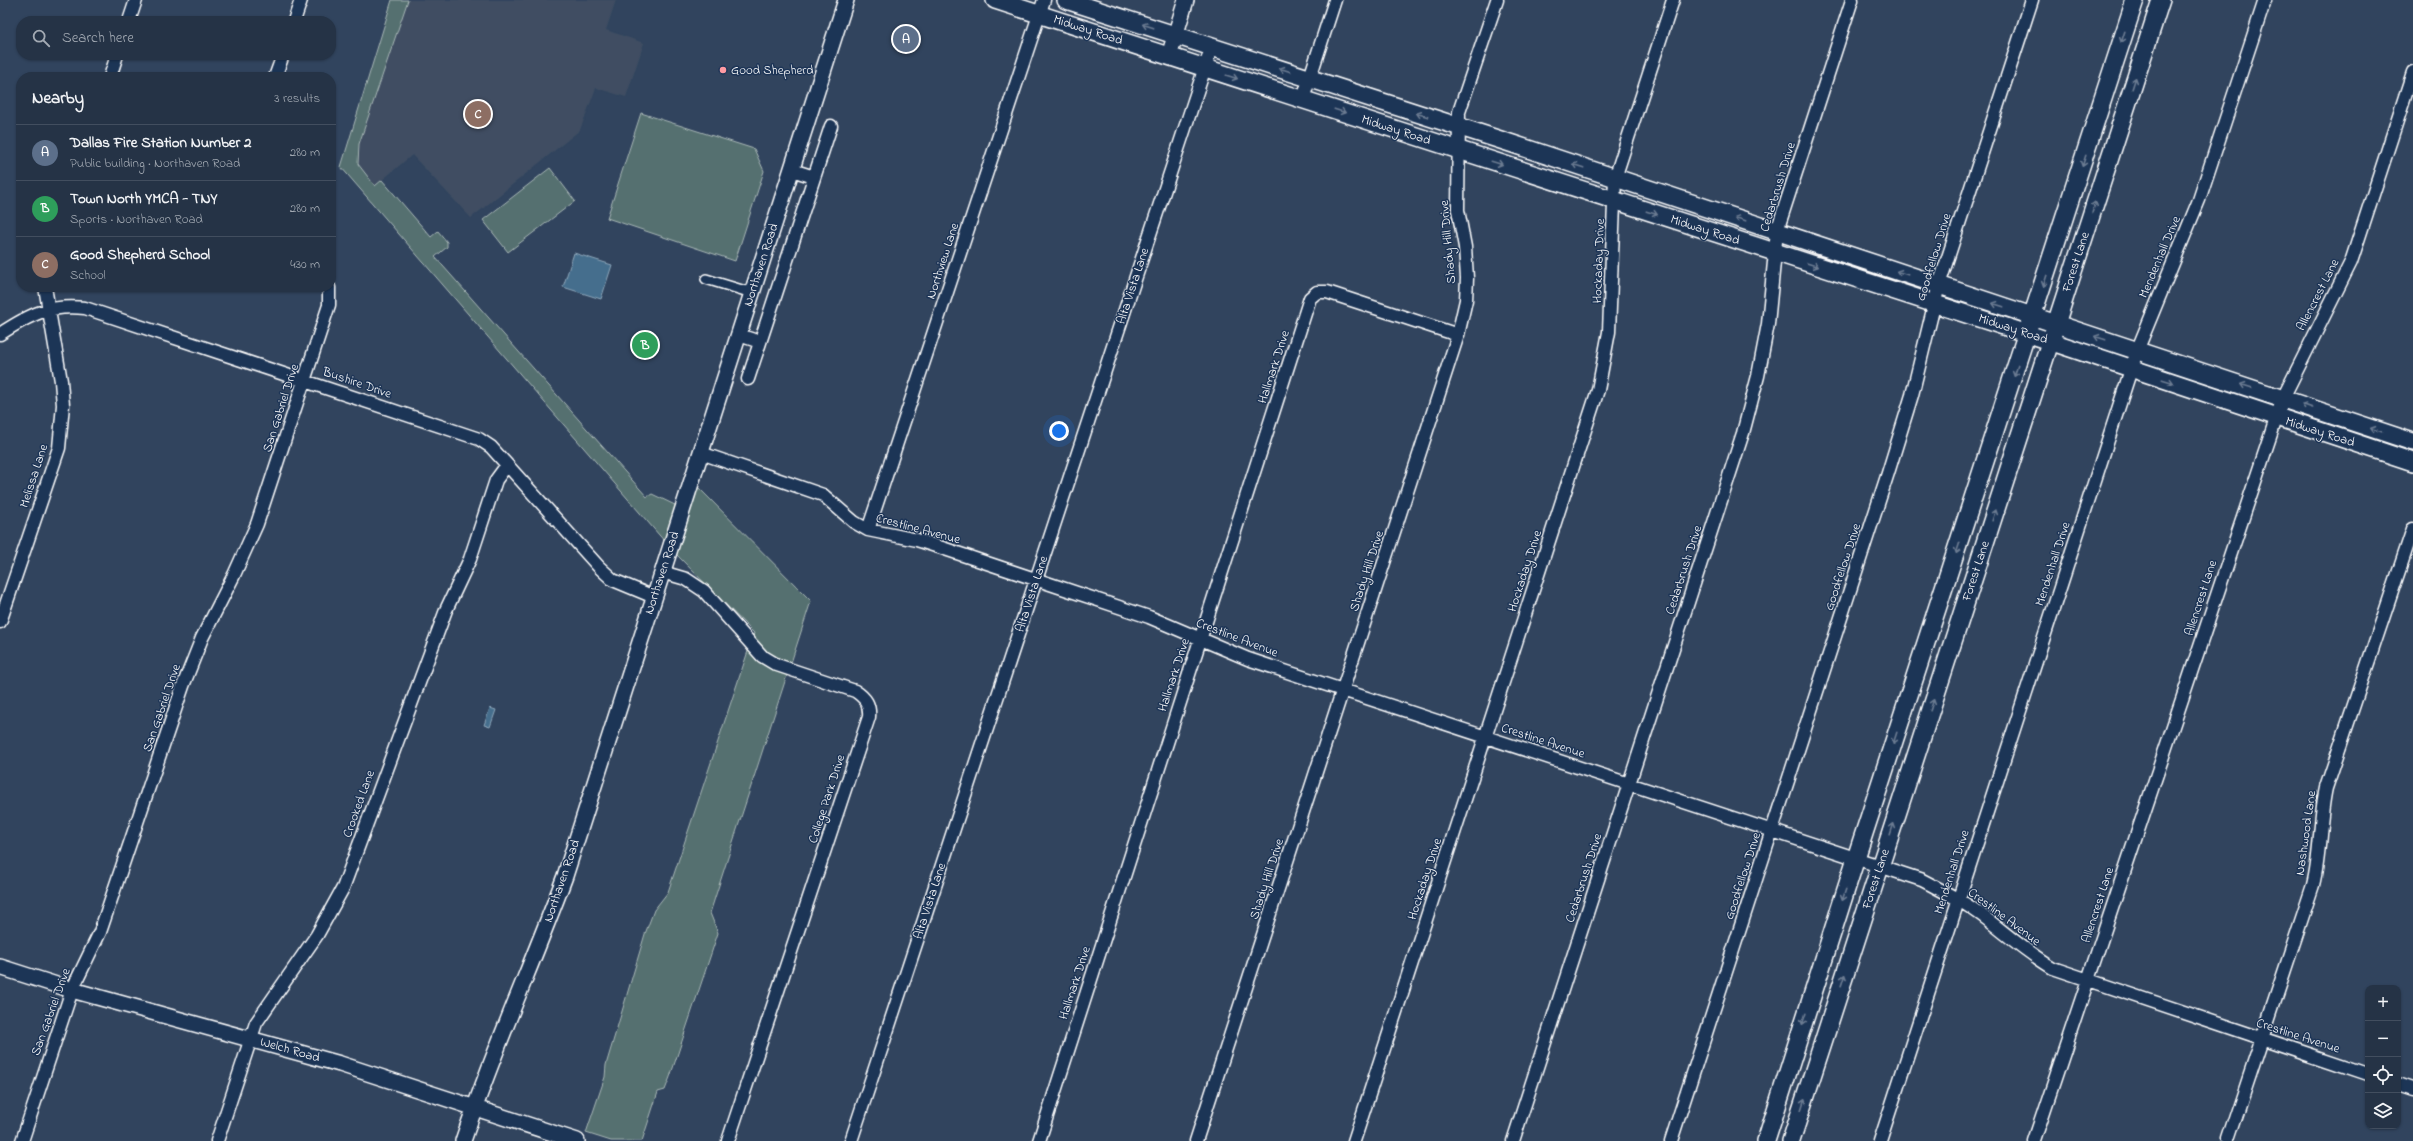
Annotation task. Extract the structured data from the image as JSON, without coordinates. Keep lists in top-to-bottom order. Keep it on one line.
{"streets":{"main road":["Midway Road","Forest Lane"],"street":["Cedarbrush Drive","Shady Hill Drive","Goodfellow Drive","Mendenhall Drive","Northview Lane","Hockaday Drive","Northaven Road","Alta Vista Lane","Allencrest Lane","Hallmark Drive","Bushire Drive","San Gabriel Drive","Melissa Lane","Crestline Avenue","College Park Drive","Crooked Lane","Nashwood Lane","Welch Road"]},"crossings":[["Midway Road","Cedarbrush Drive"],["Midway Road","Shady Hill Drive"],["Midway Road","Goodfellow Drive"],["Midway Road","Mendenhall Drive"],["Midway Road","Northview Lane"],["Midway Road","Hockaday Drive"],["Midway Road","Forest Lane"],["Midway Road","Alta Vista Lane"],["Midway Road","Allencrest Lane"],["Cedarbrush Drive","Crestline Avenue"],["Shady Hill Drive","Hallmark Drive"],["Shady Hill Drive","Crestline Avenue"],["Goodfellow Drive","Crestline Avenue"],["Mendenhall Drive","Crestline Avenue"],["Northview Lane","Crestline Avenue"],["Hockaday Drive","Crestline Avenue"],["Forest Lane","Crestline Avenue"],["Northaven Road","Bushire Drive"],["Northaven Road","Crestline Avenue"],["Northaven Road","College Park Drive"],["Northaven Road","Welch Road"],["Alta Vista Lane","Crestline Avenue"],["Allencrest Lane","Crestline Avenue"],["Hallmark Drive","Crestline Avenue"],["Bushire Drive","San Gabriel Drive"],["Bushire Drive","Melissa Lane"],["Bushire Drive","Crooked Lane"],["San Gabriel Drive","Welch Road"],["Crestline Avenue","Nashwood Lane"],["Crooked Lane","Welch Road"]],"places":["Good Shepherd"],"page":{"search":"Search here","pins":["A","C","B"],"heading":["Nearby","3 results"],"list":[{"mark":"A","name":"Dallas Fire Station Number 2","note":"Public building · Northaven Road","value":"280 m"},{"mark":"B","name":"Town North YMCA - TNY","note":"Sports · Northaven Road","value":"280 m"},{"mark":"C","name":"Good Shepherd School","note":"School","value":"430 m"}],"map_buttons":["+","−"]}}
